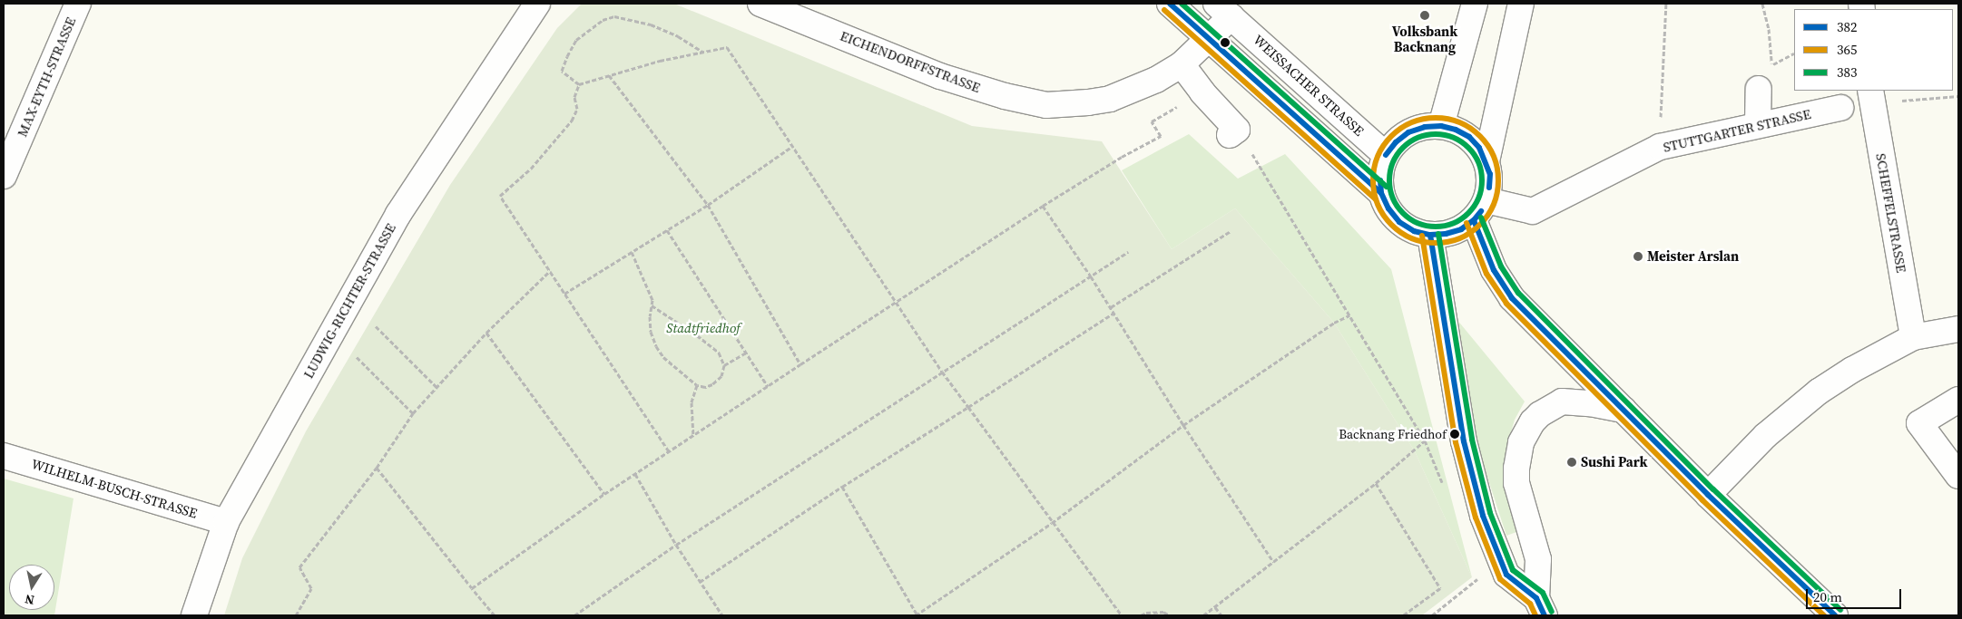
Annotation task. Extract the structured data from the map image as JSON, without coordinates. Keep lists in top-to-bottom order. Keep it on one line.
{"streets":{"street":["EICHENDORFFSTRASSE","MAX-EYTH-STRASSE","WEISSACHER STRASSE","STUTTGARTER STRASSE","SCHEFFELSTRASSE","LUDWIG-RICHTER-STRASSE","WILHELM-BUSCH-STRASSE"]},"crossings":[["EICHENDORFFSTRASSE","WEISSACHER STRASSE"],["WEISSACHER STRASSE","STUTTGARTER STRASSE"],["LUDWIG-RICHTER-STRASSE","WILHELM-BUSCH-STRASSE"]],"parks":["Stadtfriedhof"],"places":["Volksbank Backnang","Meister Arslan","Backnang Friedhof","Sushi Park"],"lines":["transit line 382","transit line 383","transit line 365"],"legend":["382","365","383"],"scale_bar":"20 m","north":"bottom"}
